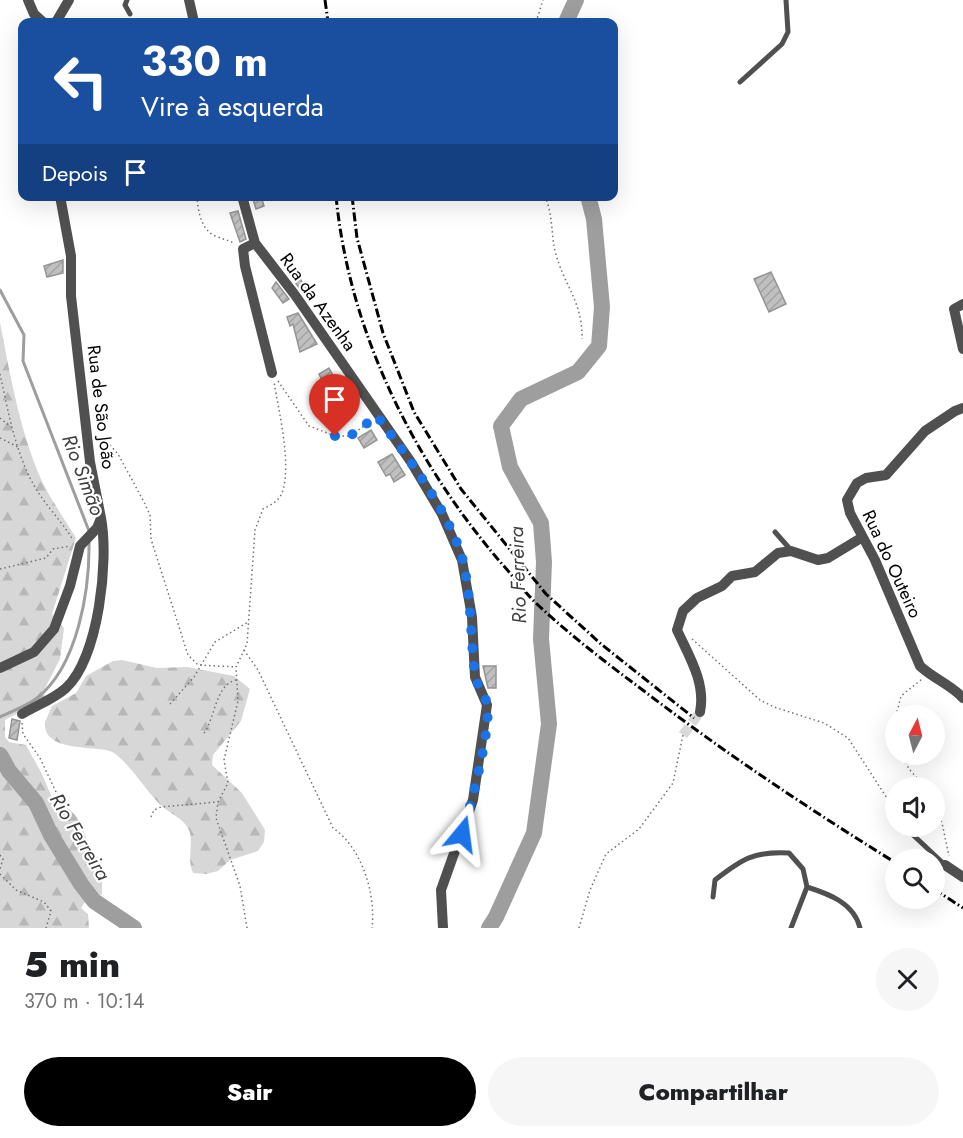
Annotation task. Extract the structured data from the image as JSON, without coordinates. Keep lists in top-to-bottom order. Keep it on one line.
{"streets":{"street":["Rua da Azenha","Rua de São João","Rua do Outeiro"]},"water":["Rio Simão","Rio Ferreira"],"north":"top","page":{"turn":["330 m","Vire à esquerda"],"then":"Depois","heading":["5 min","370 m · 10:14"],"buttons":["Sair","Compartilhar"]}}
